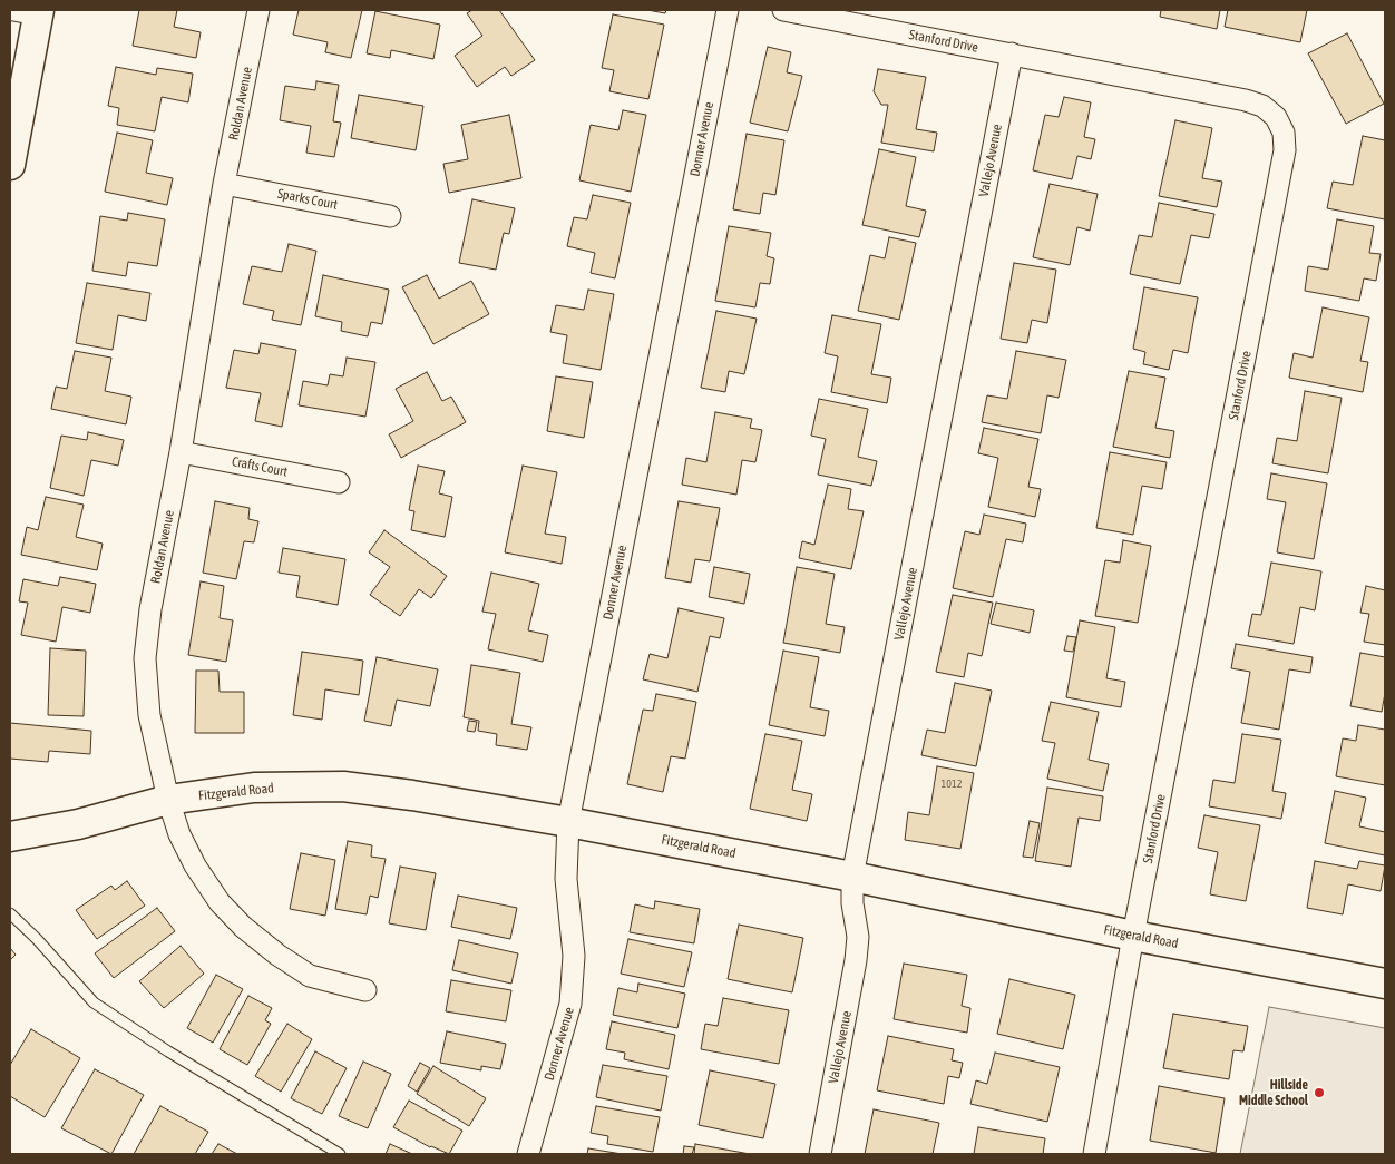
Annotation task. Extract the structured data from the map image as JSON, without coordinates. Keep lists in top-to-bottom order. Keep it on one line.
{"streets":{"main road":["Fitzgerald Road"],"street":["Stanford Drive","Roldan Avenue","Donner Avenue","Vallejo Avenue","Sparks Court","Crafts Court"]},"crossings":[["Stanford Drive","Vallejo Avenue"],["Stanford Drive","Fitzgerald Road"],["Roldan Avenue","Sparks Court"],["Roldan Avenue","Crafts Court"],["Roldan Avenue","Fitzgerald Road"],["Donner Avenue","Fitzgerald Road"],["Vallejo Avenue","Fitzgerald Road"]],"places":["Hillside Middle School"],"house_numbers":["1012"]}
